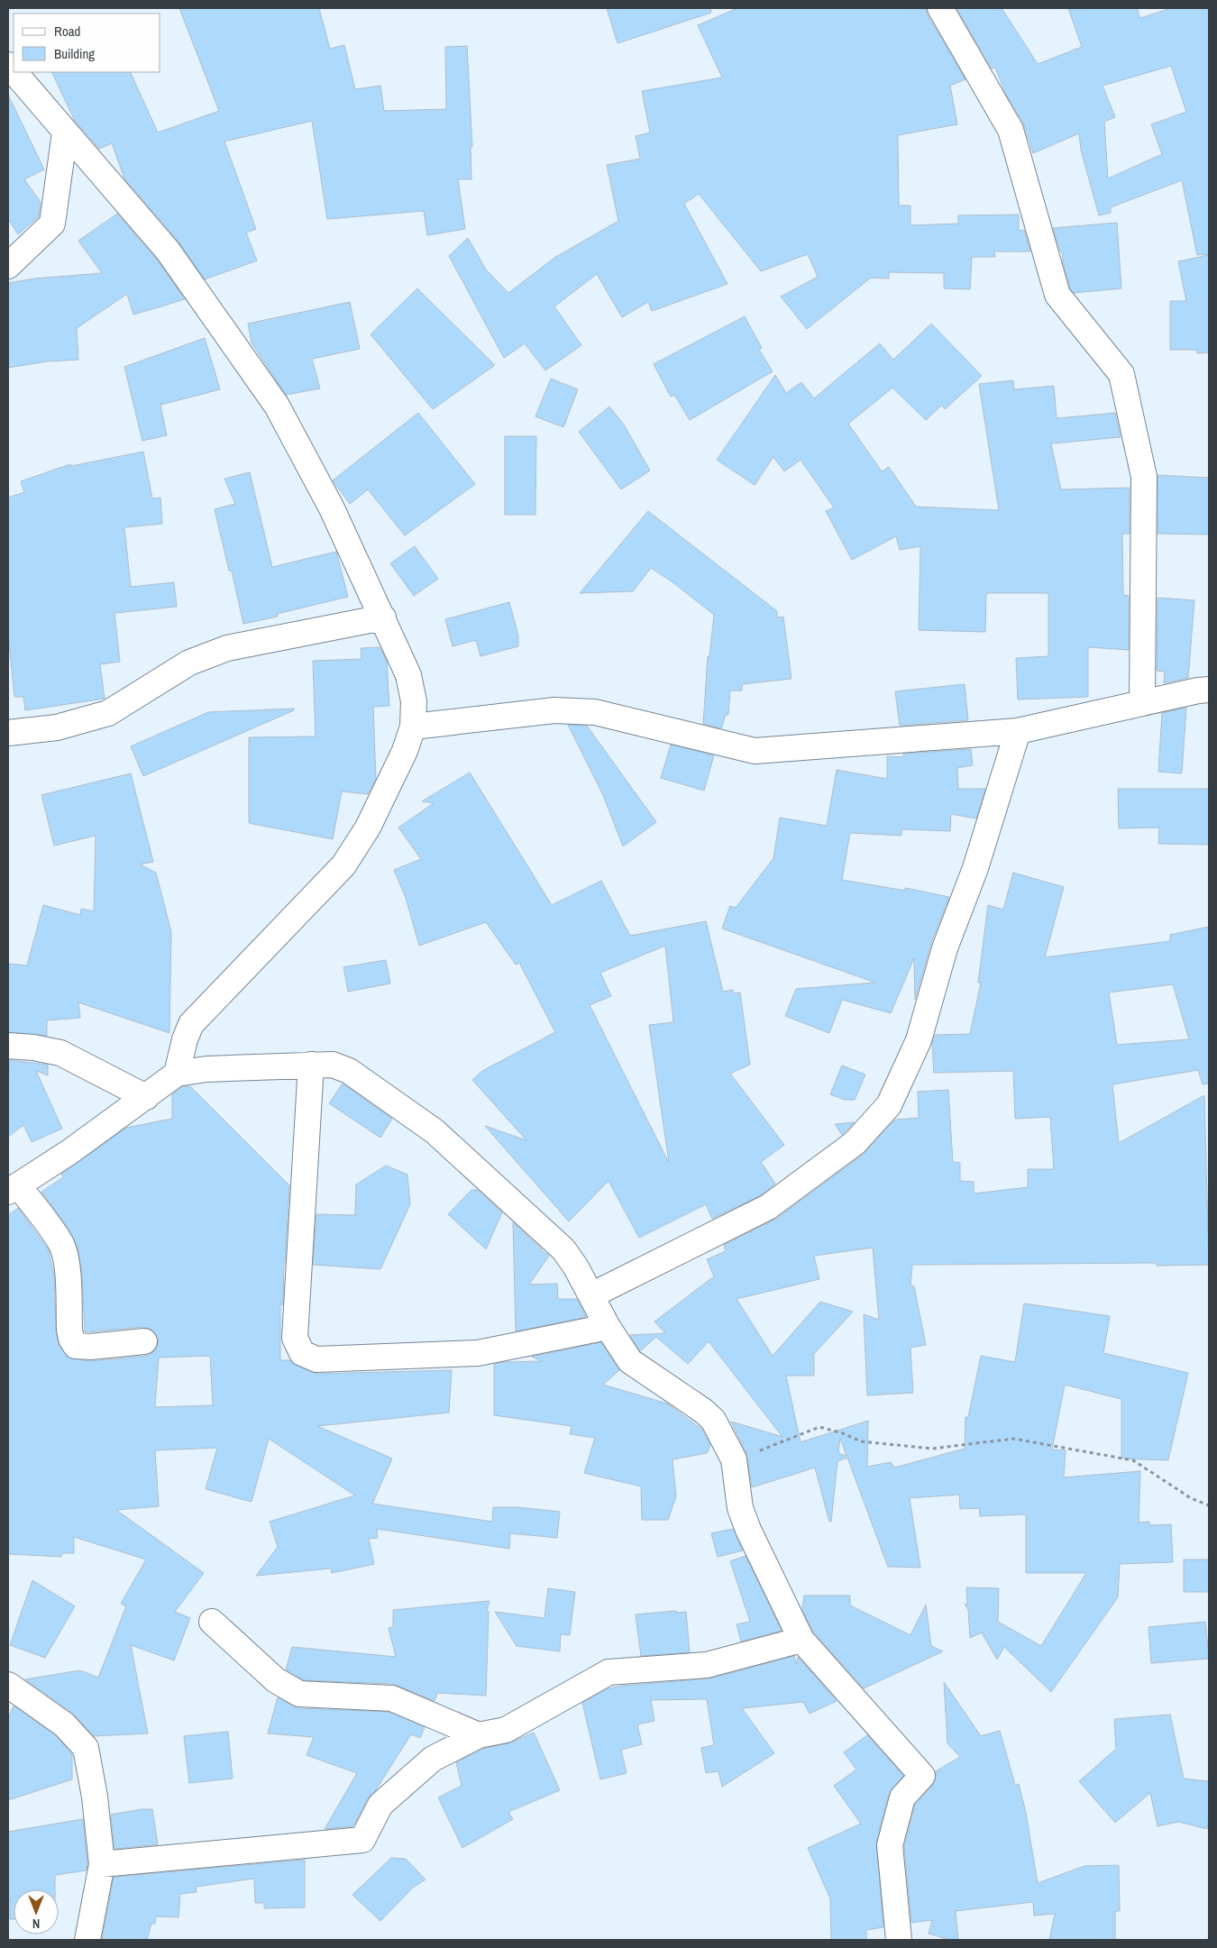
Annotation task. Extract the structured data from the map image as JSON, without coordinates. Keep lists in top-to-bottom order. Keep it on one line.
{"legend":["Road","Building"],"north":"bottom"}
